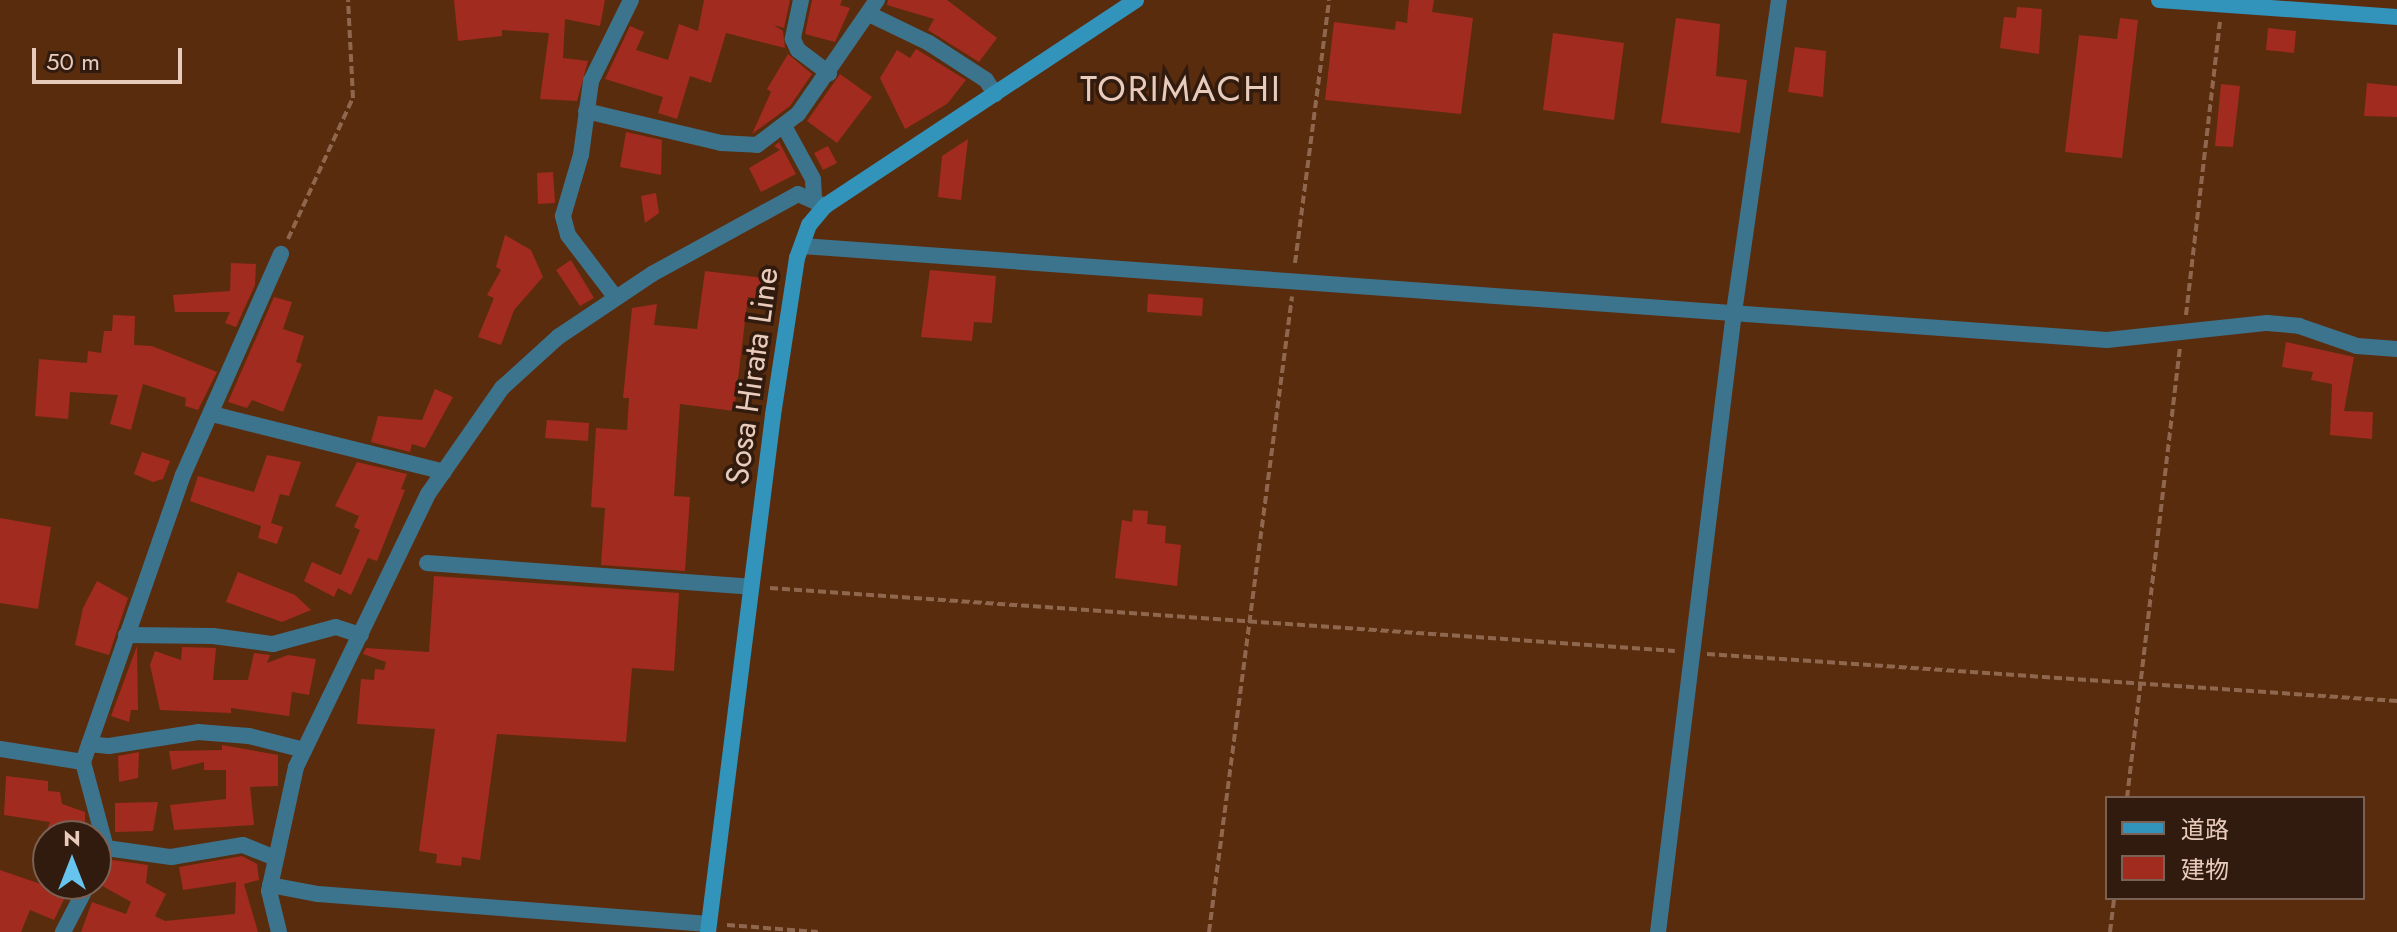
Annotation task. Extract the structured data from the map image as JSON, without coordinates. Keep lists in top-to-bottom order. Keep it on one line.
{"streets":{"main road":["Sosa Hirata Line"]},"districts":["TORIMACHI"],"legend":["道路","建物"],"scale_bar":"50 m","north":"top"}
